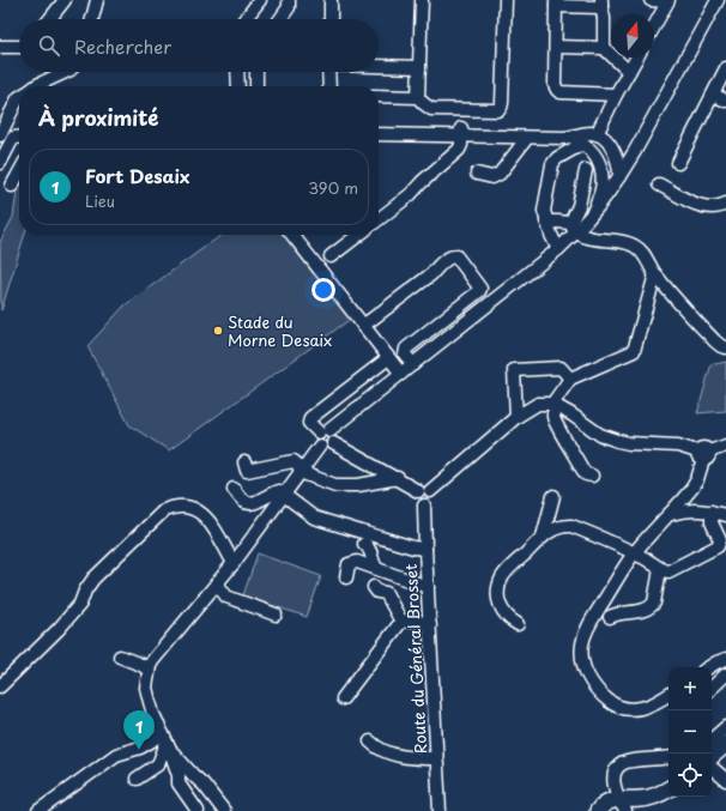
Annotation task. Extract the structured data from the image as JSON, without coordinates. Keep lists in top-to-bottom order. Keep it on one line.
{"streets":{"street":["Route du Général Brosset"]},"places":["Stade du Morne Desaix"],"north":"top","page":{"search":"Rechercher","heading":"À proximité","list":[{"mark":"1","name":"Fort Desaix","note":"Lieu","value":"390 m"}],"map_buttons":["+","−"],"pins":"1"}}
